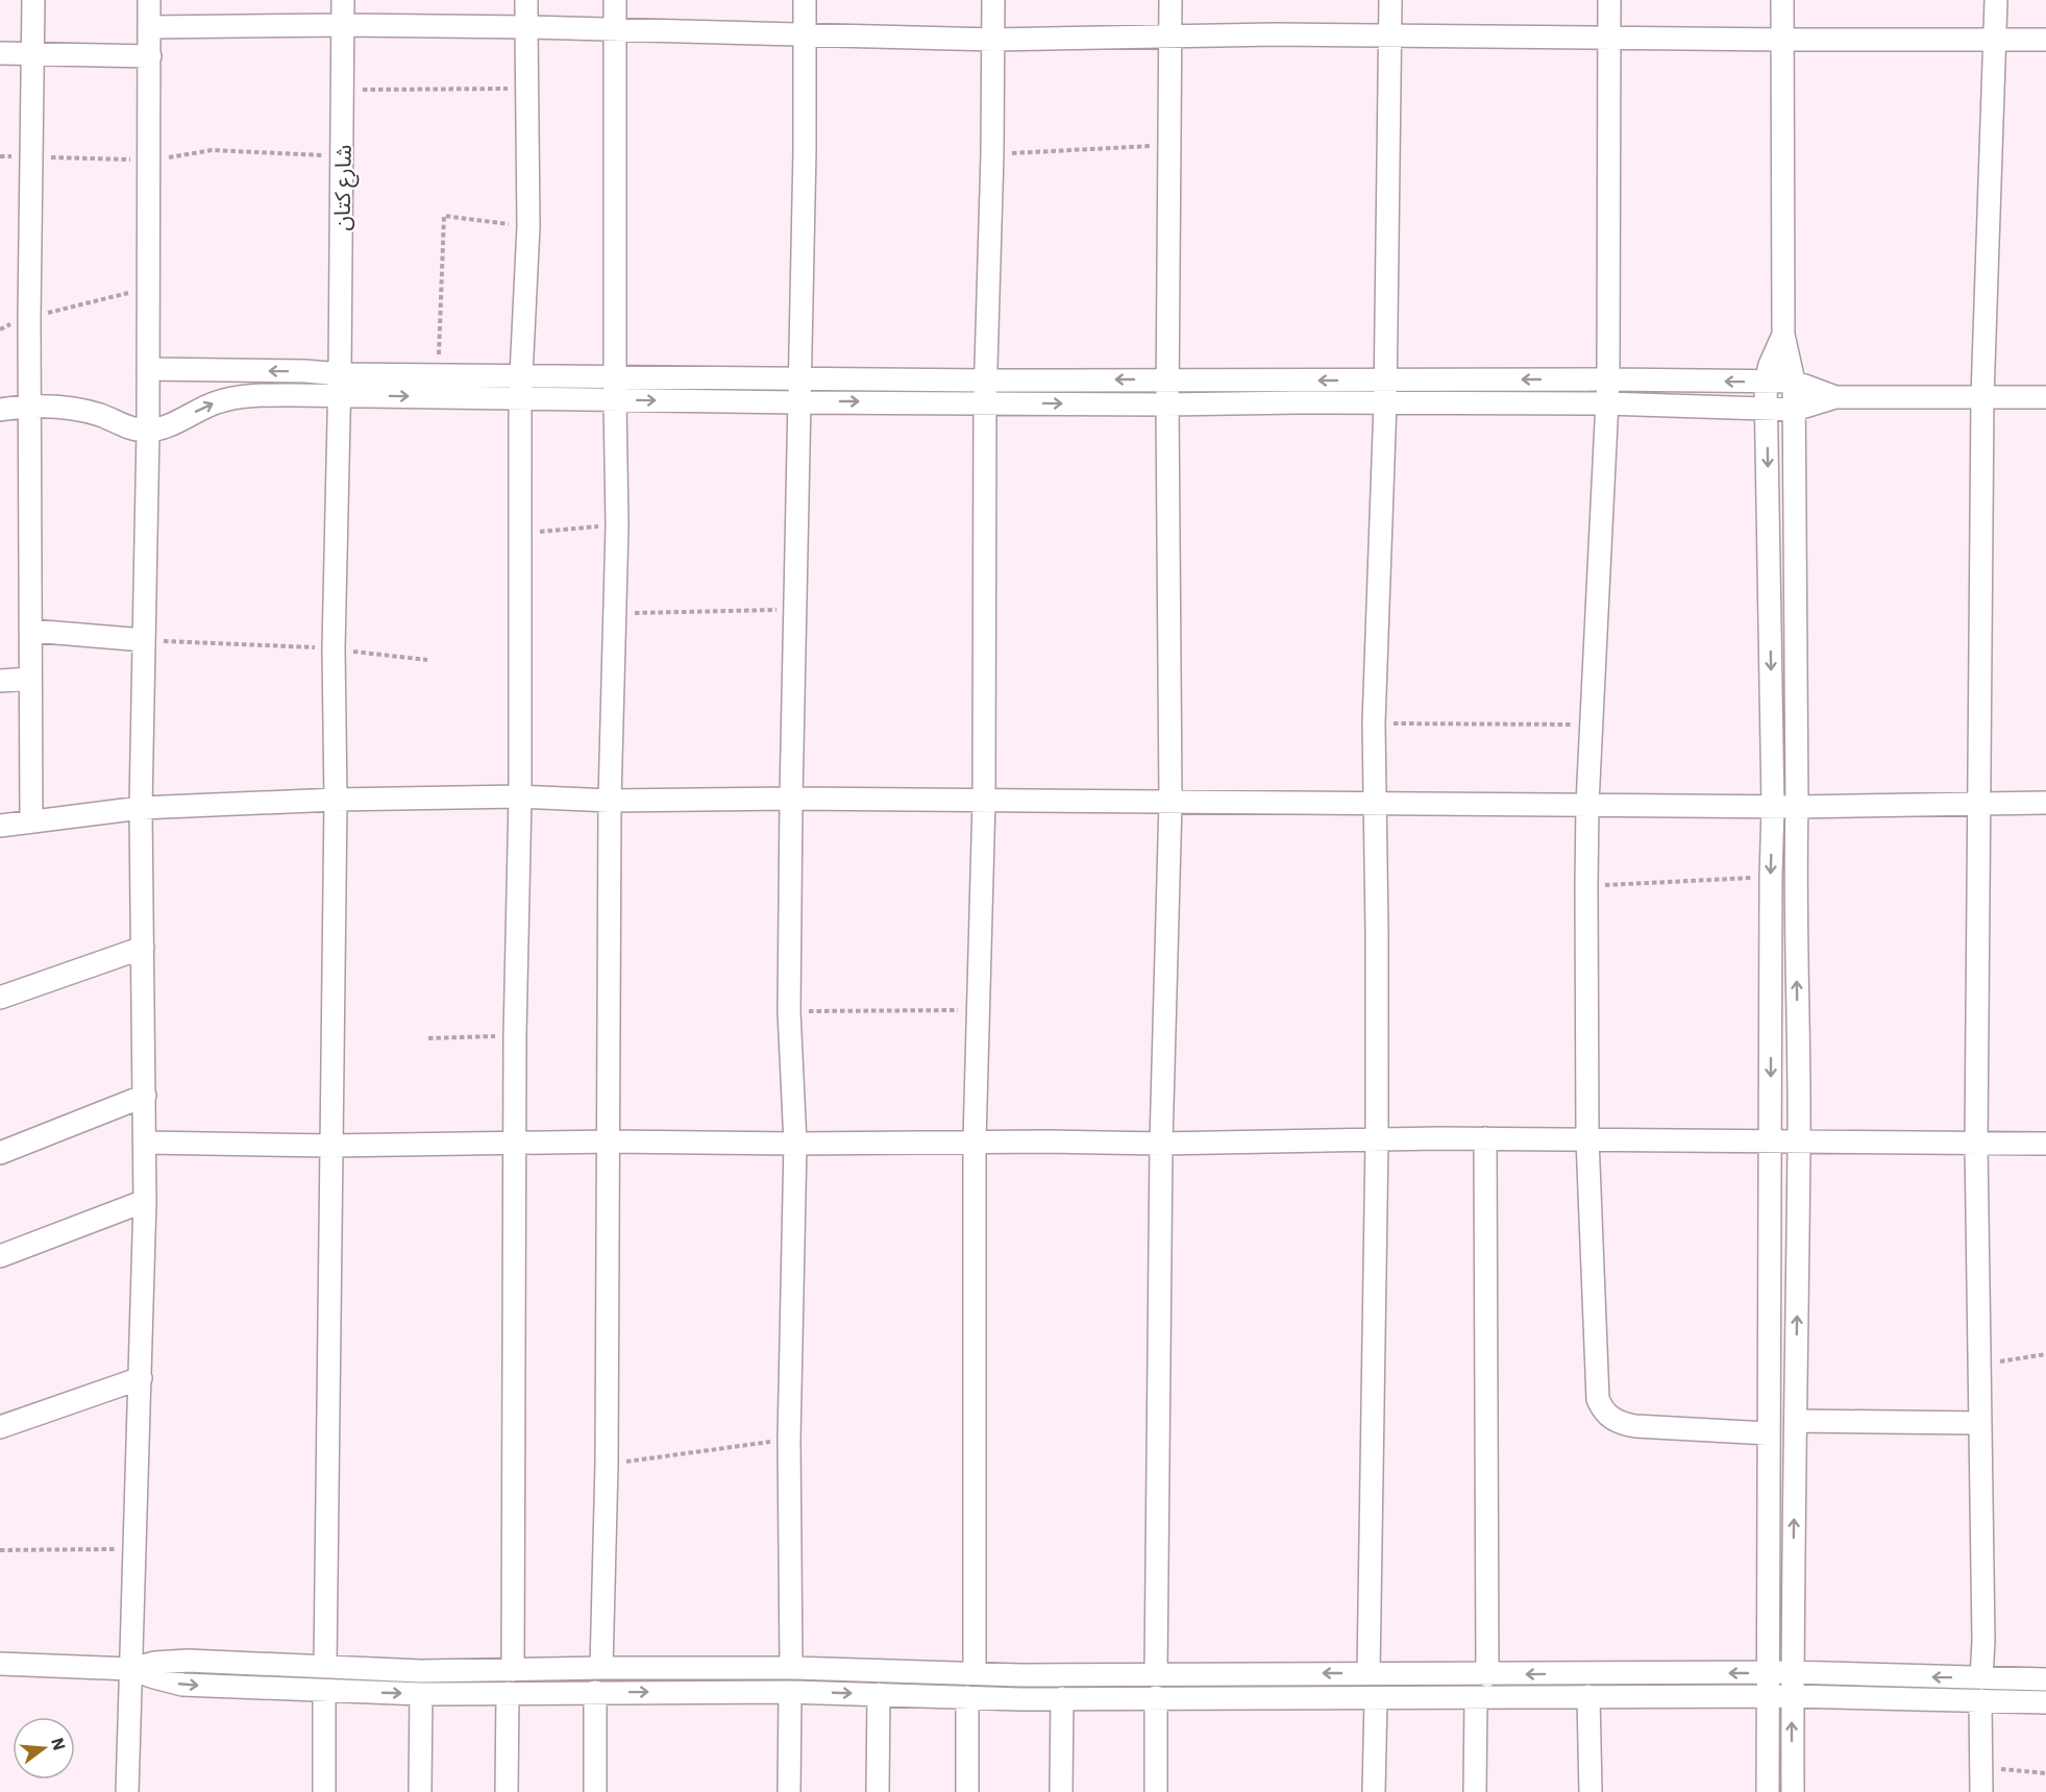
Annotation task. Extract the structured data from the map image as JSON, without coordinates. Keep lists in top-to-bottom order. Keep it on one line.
{"streets":{"street":["شارع كتان"]},"north":"right"}
